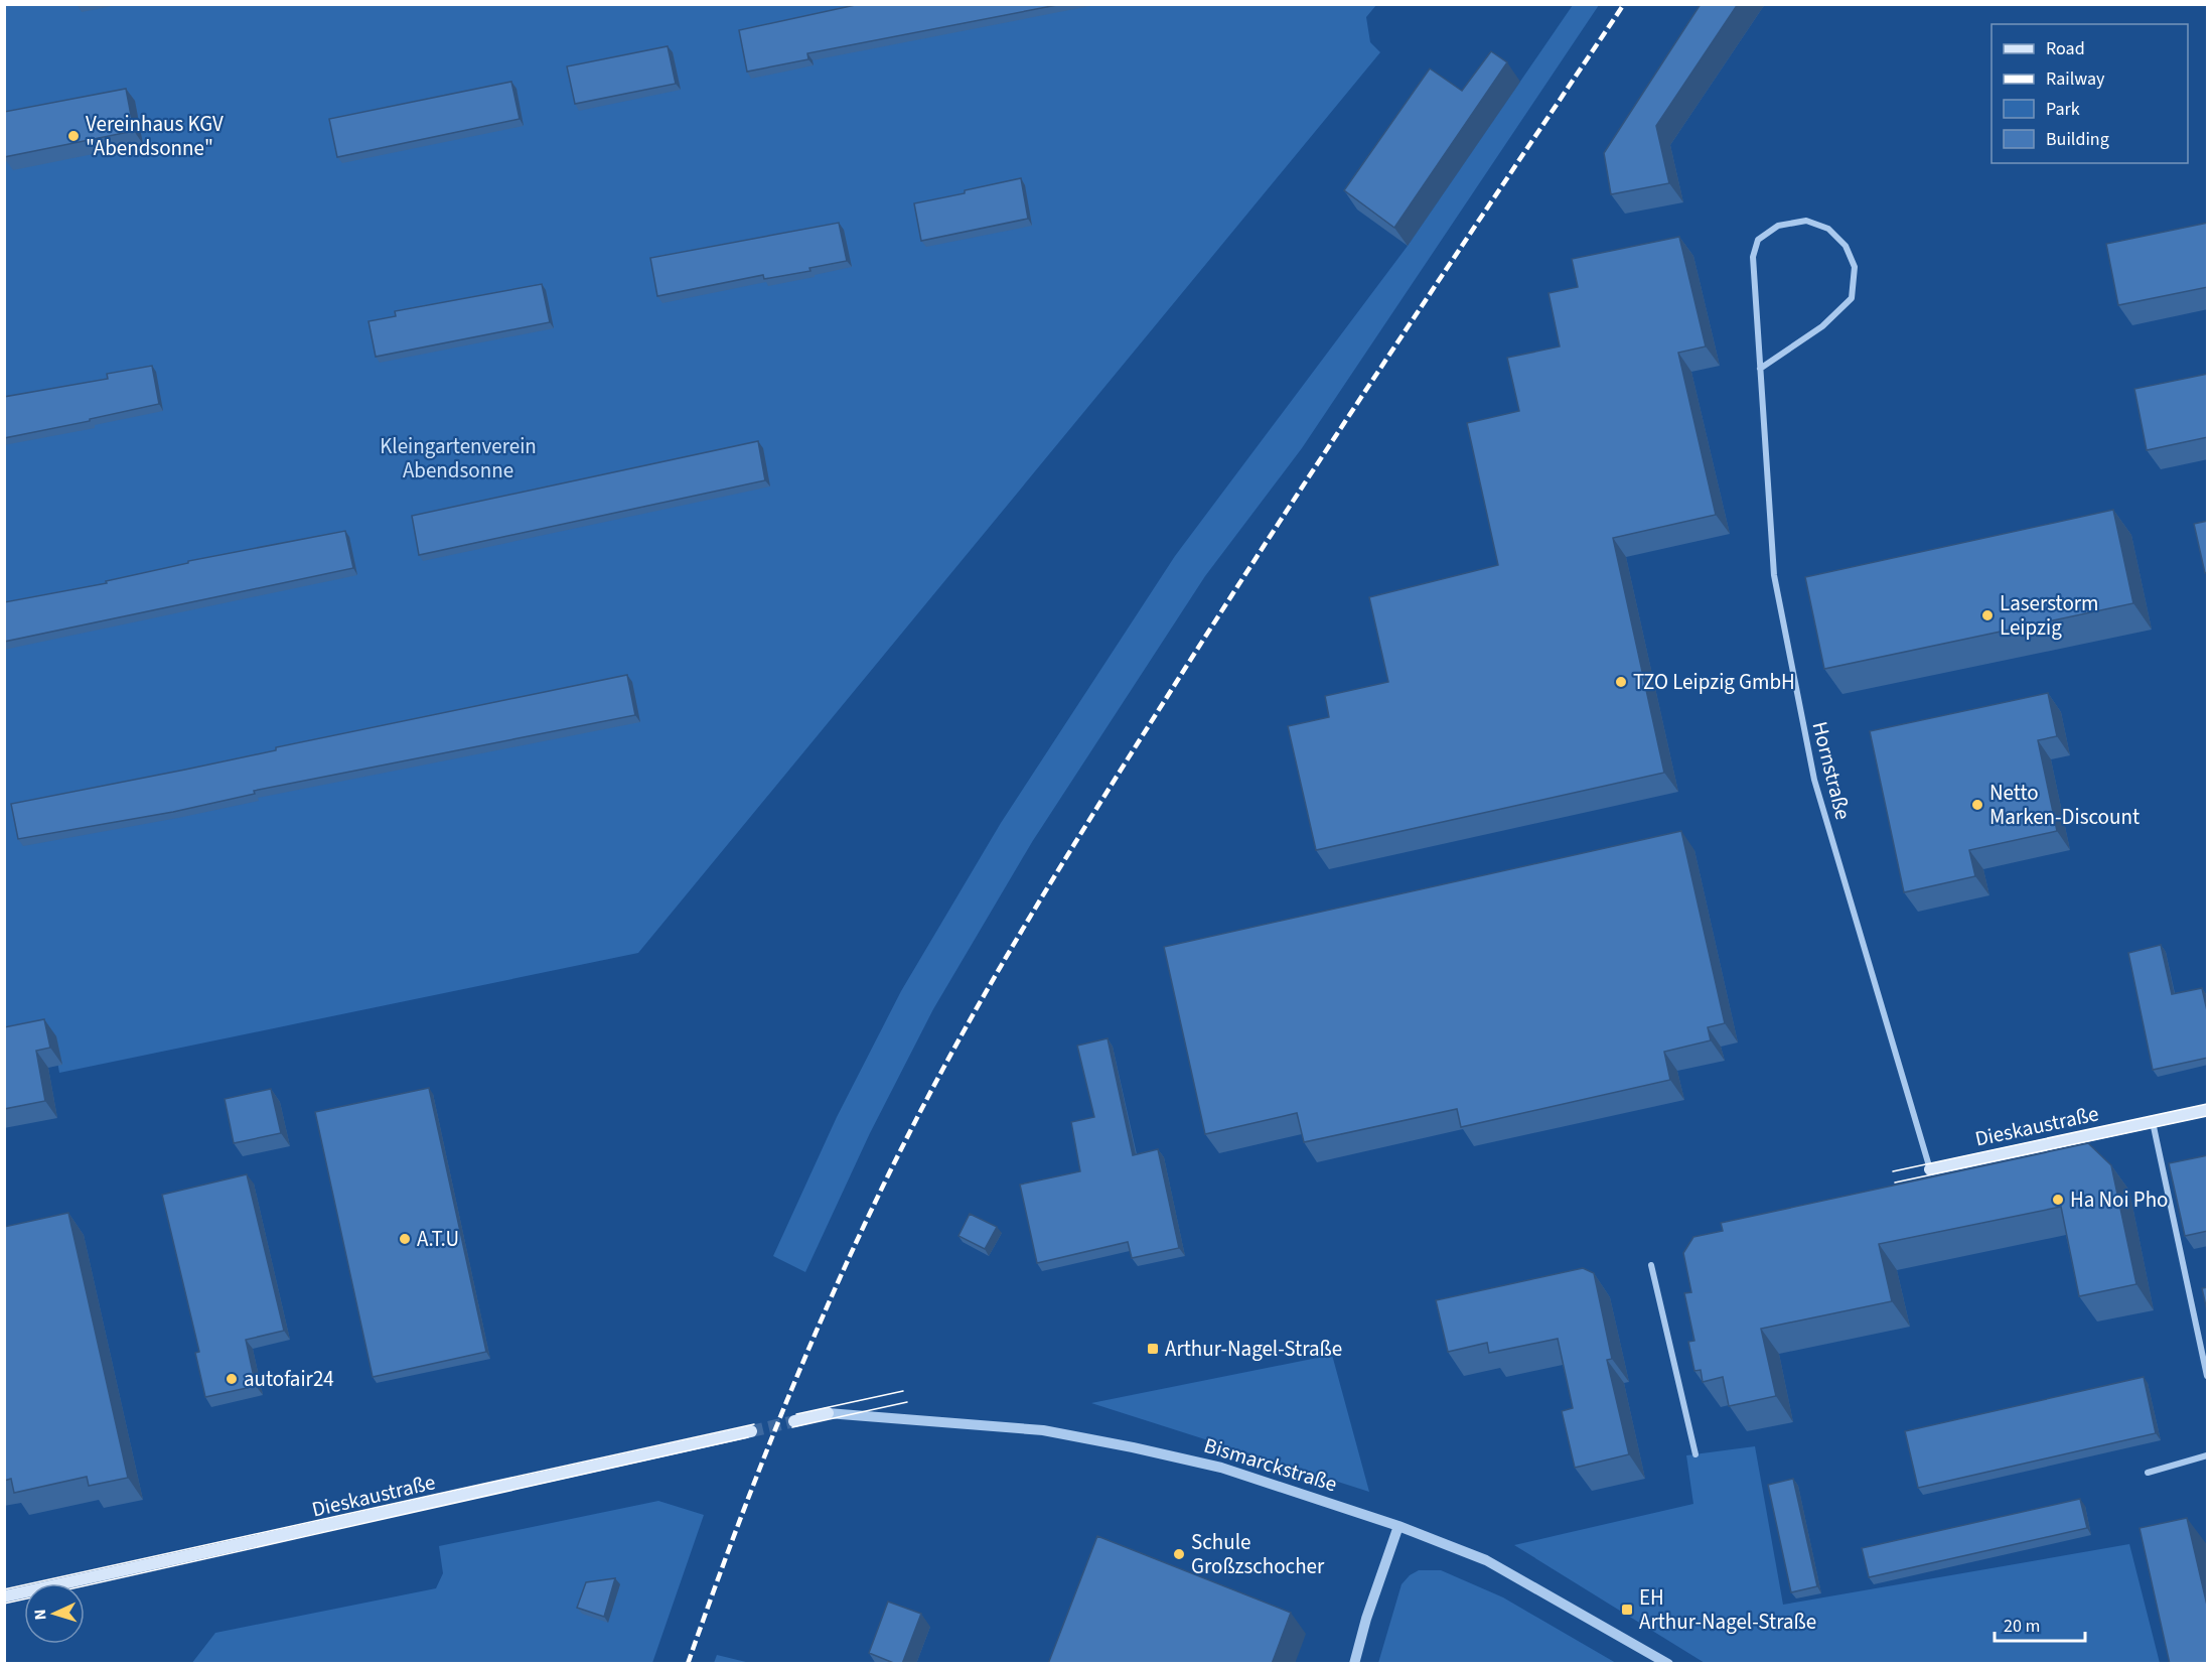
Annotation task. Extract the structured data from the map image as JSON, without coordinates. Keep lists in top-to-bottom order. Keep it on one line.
{"streets":{"main road":["Dieskaustraße"],"street":["Hornstraße","Bismarckstraße"]},"crossings":[["Hornstraße","Dieskaustraße"]],"parks":["Kleingartenverein Abendsonne"],"places":{"other":["Vereinhaus KGV \"Abendsonne\"","Laserstorm Leipzig","TZO Leipzig GmbH","Netto Marken-Discount","Ha Noi Pho","A.T.U","autofair24","Schule Großzschocher"],"transit":["Arthur-Nagel-Straße","EH Arthur-Nagel-Straße"]},"legend":["Road","Railway","Park","Building"],"scale_bar":"20 m","north":"left"}
